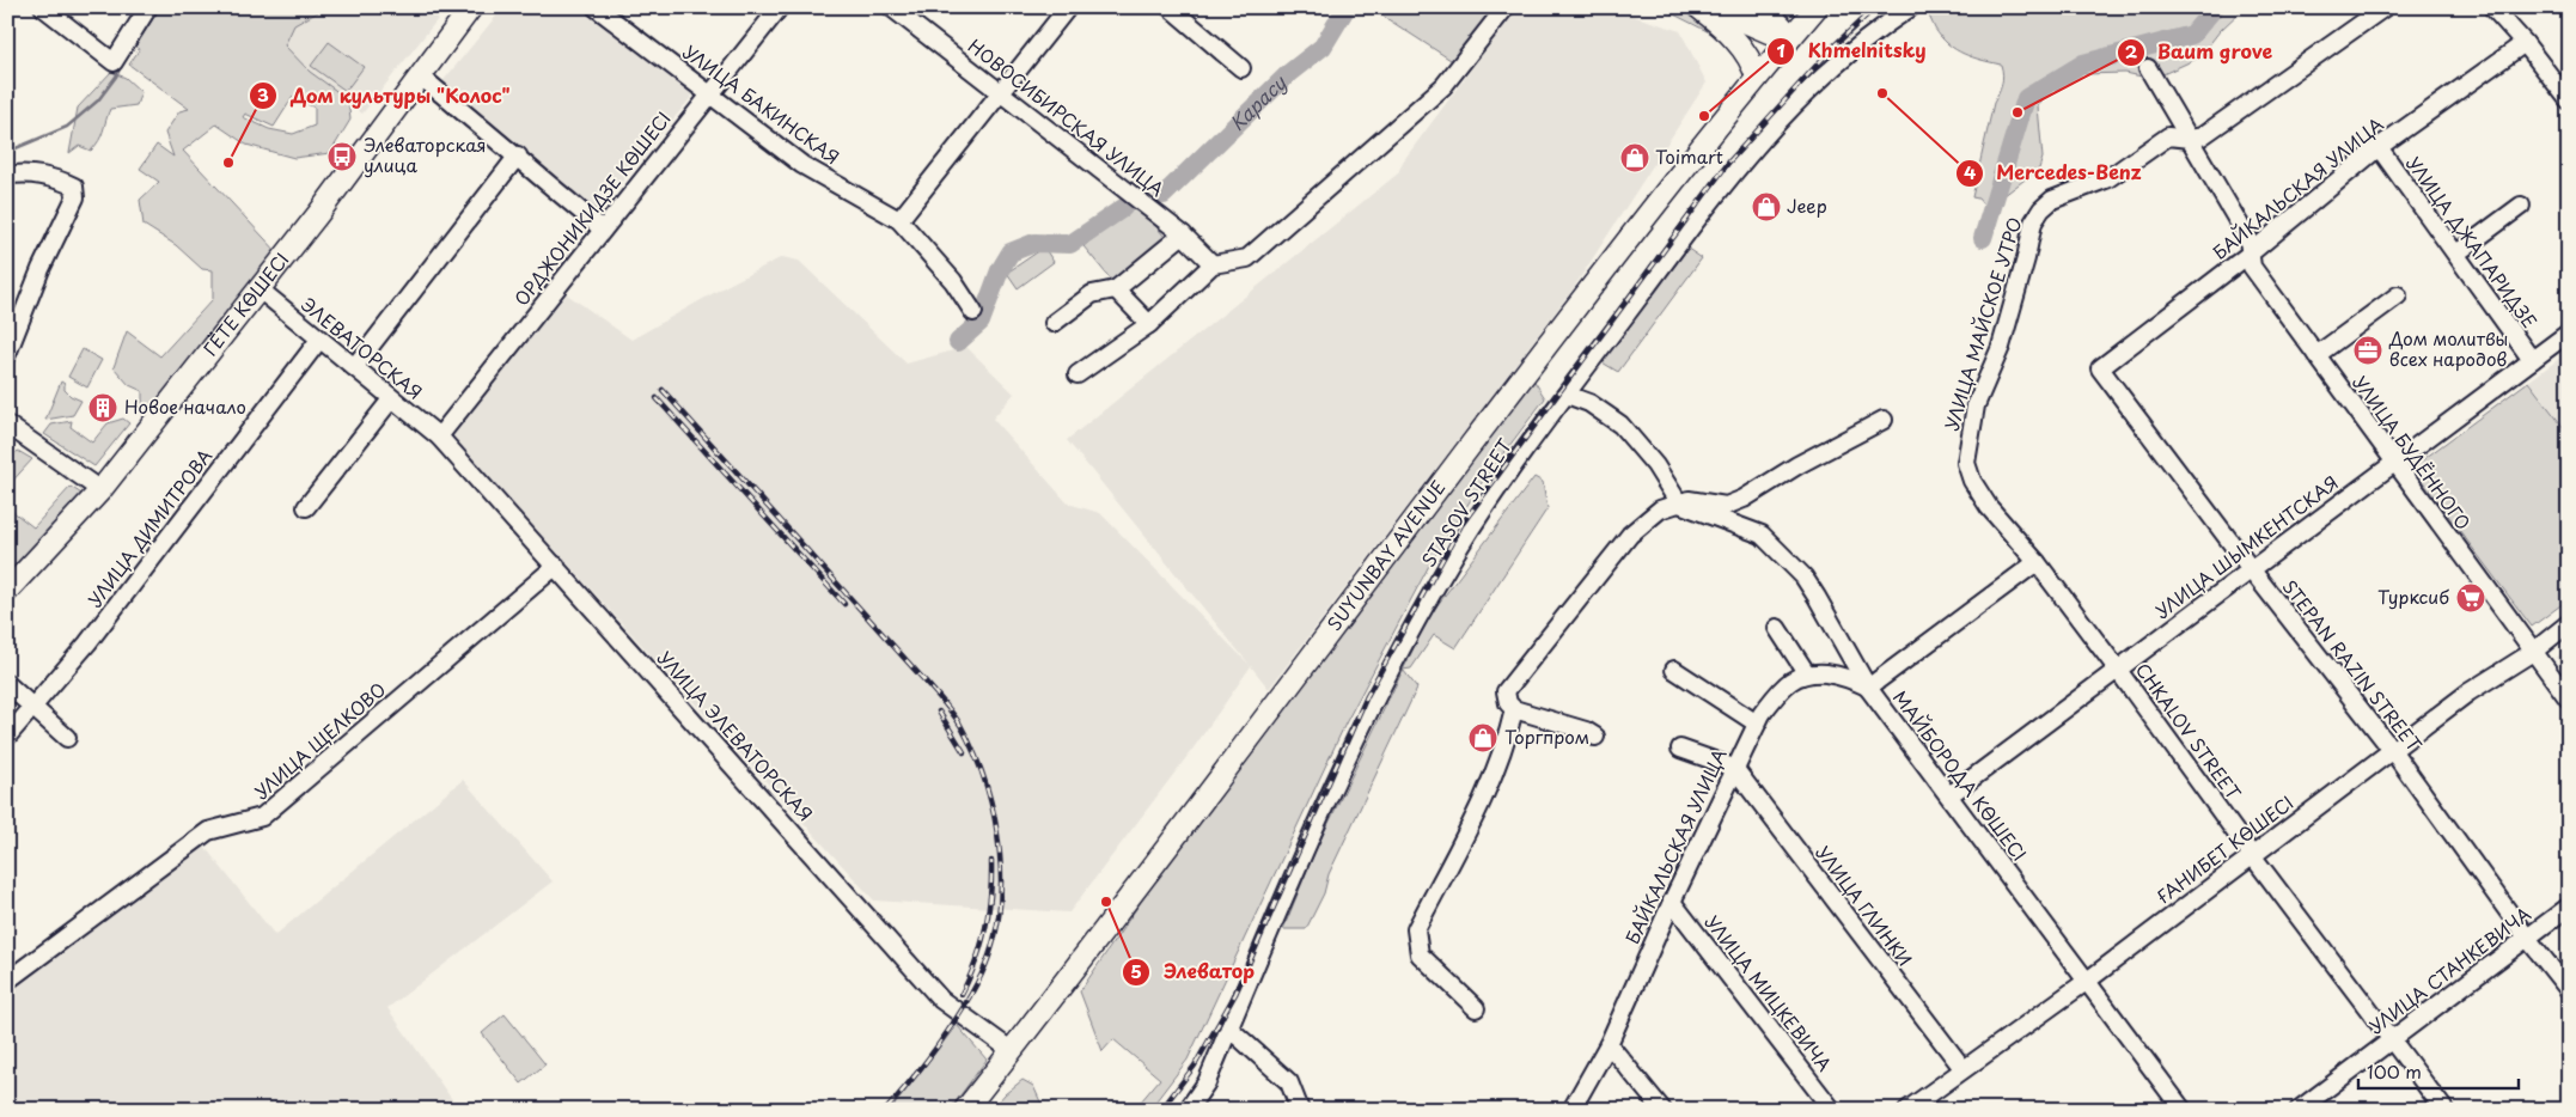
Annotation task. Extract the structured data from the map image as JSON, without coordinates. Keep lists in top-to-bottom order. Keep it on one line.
{"streets":{"main road":["ГЁТЕ КӨШЕСІ","SUYUNBAY AVENUE"],"street":["УЛИЦА БАКИНСКАЯ","НОВОСИБИРСКАЯ УЛИЦА","БАЙКАЛЬСКАЯ УЛИЦА","ОРДЖОНИКИДЗЕ КӨШЕСІ","УЛИЦА ДЖАПАРИДЗЕ","УЛИЦА МАЙСКОЕ УТРО","ЭЛЕВАТОРСКАЯ","УЛИЦА БУДЁННОГО","STASOV STREET","УЛИЦА ДИМИТРОВА","УЛИЦА ШЫМКЕНТСКАЯ","STEPAN RAZIN STREET","CHKALOV STREET","УЛИЦА ЭЛЕВАТОРСКАЯ","УЛИЦА ЩЕЛКОВО","МАЙБОРОДА КӨШЕСІ","ҒАНИБЕТ КӨШЕСІ","УЛИЦА ГЛИНКИ","УЛИЦА СТАНКЕВИЧА","УЛИЦА МИЦКЕВИЧА"]},"crossings":[["УЛИЦА БАКИНСКАЯ","ОРДЖОНИКИДЗЕ КӨШЕСІ"],["БАЙКАЛЬСКАЯ УЛИЦА","УЛИЦА ДЖАПАРИДЗЕ"],["БАЙКАЛЬСКАЯ УЛИЦА","УЛИЦА БУДЁННОГО"],["БАЙКАЛЬСКАЯ УЛИЦА","STEPAN RAZIN STREET"],["БАЙКАЛЬСКАЯ УЛИЦА","УЛИЦА ГЛИНКИ"],["БАЙКАЛЬСКАЯ УЛИЦА","УЛИЦА МИЦКЕВИЧА"],["ОРДЖОНИКИДЗЕ КӨШЕСІ","ЭЛЕВАТОРСКАЯ"],["ОРДЖОНИКИДЗЕ КӨШЕСІ","УЛИЦА ЭЛЕВАТОРСКАЯ"],["УЛИЦА ДЖАПАРИДЗЕ","УЛИЦА ШЫМКЕНТСКАЯ"],["ГЁТЕ КӨШЕСІ","ЭЛЕВАТОРСКАЯ"],["УЛИЦА МАЙСКОЕ УТРО","УЛИЦА БУДЁННОГО"],["УЛИЦА МАЙСКОЕ УТРО","CHKALOV STREET"],["ЭЛЕВАТОРСКАЯ","УЛИЦА ДИМИТРОВА"],["ЭЛЕВАТОРСКАЯ","УЛИЦА ЭЛЕВАТОРСКАЯ"],["УЛИЦА БУДЁННОГО","УЛИЦА ШЫМКЕНТСКАЯ"],["УЛИЦА БУДЁННОГО","ҒАНИБЕТ КӨШЕСІ"],["УЛИЦА ШЫМКЕНТСКАЯ","STEPAN RAZIN STREET"],["УЛИЦА ШЫМКЕНТСКАЯ","CHKALOV STREET"],["УЛИЦА ШЫМКЕНТСКАЯ","МАЙБОРОДА КӨШЕСІ"],["SUYUNBAY AVENUE","УЛИЦА ЭЛЕВАТОРСКАЯ"],["STEPAN RAZIN STREET","ҒАНИБЕТ КӨШЕСІ"],["STEPAN RAZIN STREET","УЛИЦА СТАНКЕВИЧА"],["CHKALOV STREET","ҒАНИБЕТ КӨШЕСІ"],["CHKALOV STREET","УЛИЦА СТАНКЕВИЧА"],["УЛИЦА ЭЛЕВАТОРСКАЯ","УЛИЦА ЩЕЛКОВО"],["МАЙБОРОДА КӨШЕСІ","ҒАНИБЕТ КӨШЕСІ"],["ҒАНИБЕТ КӨШЕСІ","УЛИЦА ГЛИНКИ"]],"water":["Карасу"],"places":{"other":["Mercedes-Benz","Baum grove","Khmelnitsky","Дом культуры \"Колос\"","Элеватор"],"bus stop":["Элеваторская улица"],"shop":["Toimart","Jeep","Торгпром"],"office":["Дом молитвы всех народов"],"building":["Новое начало"],"supermarket":["Турксиб"]},"scale_bar":"100 m"}
